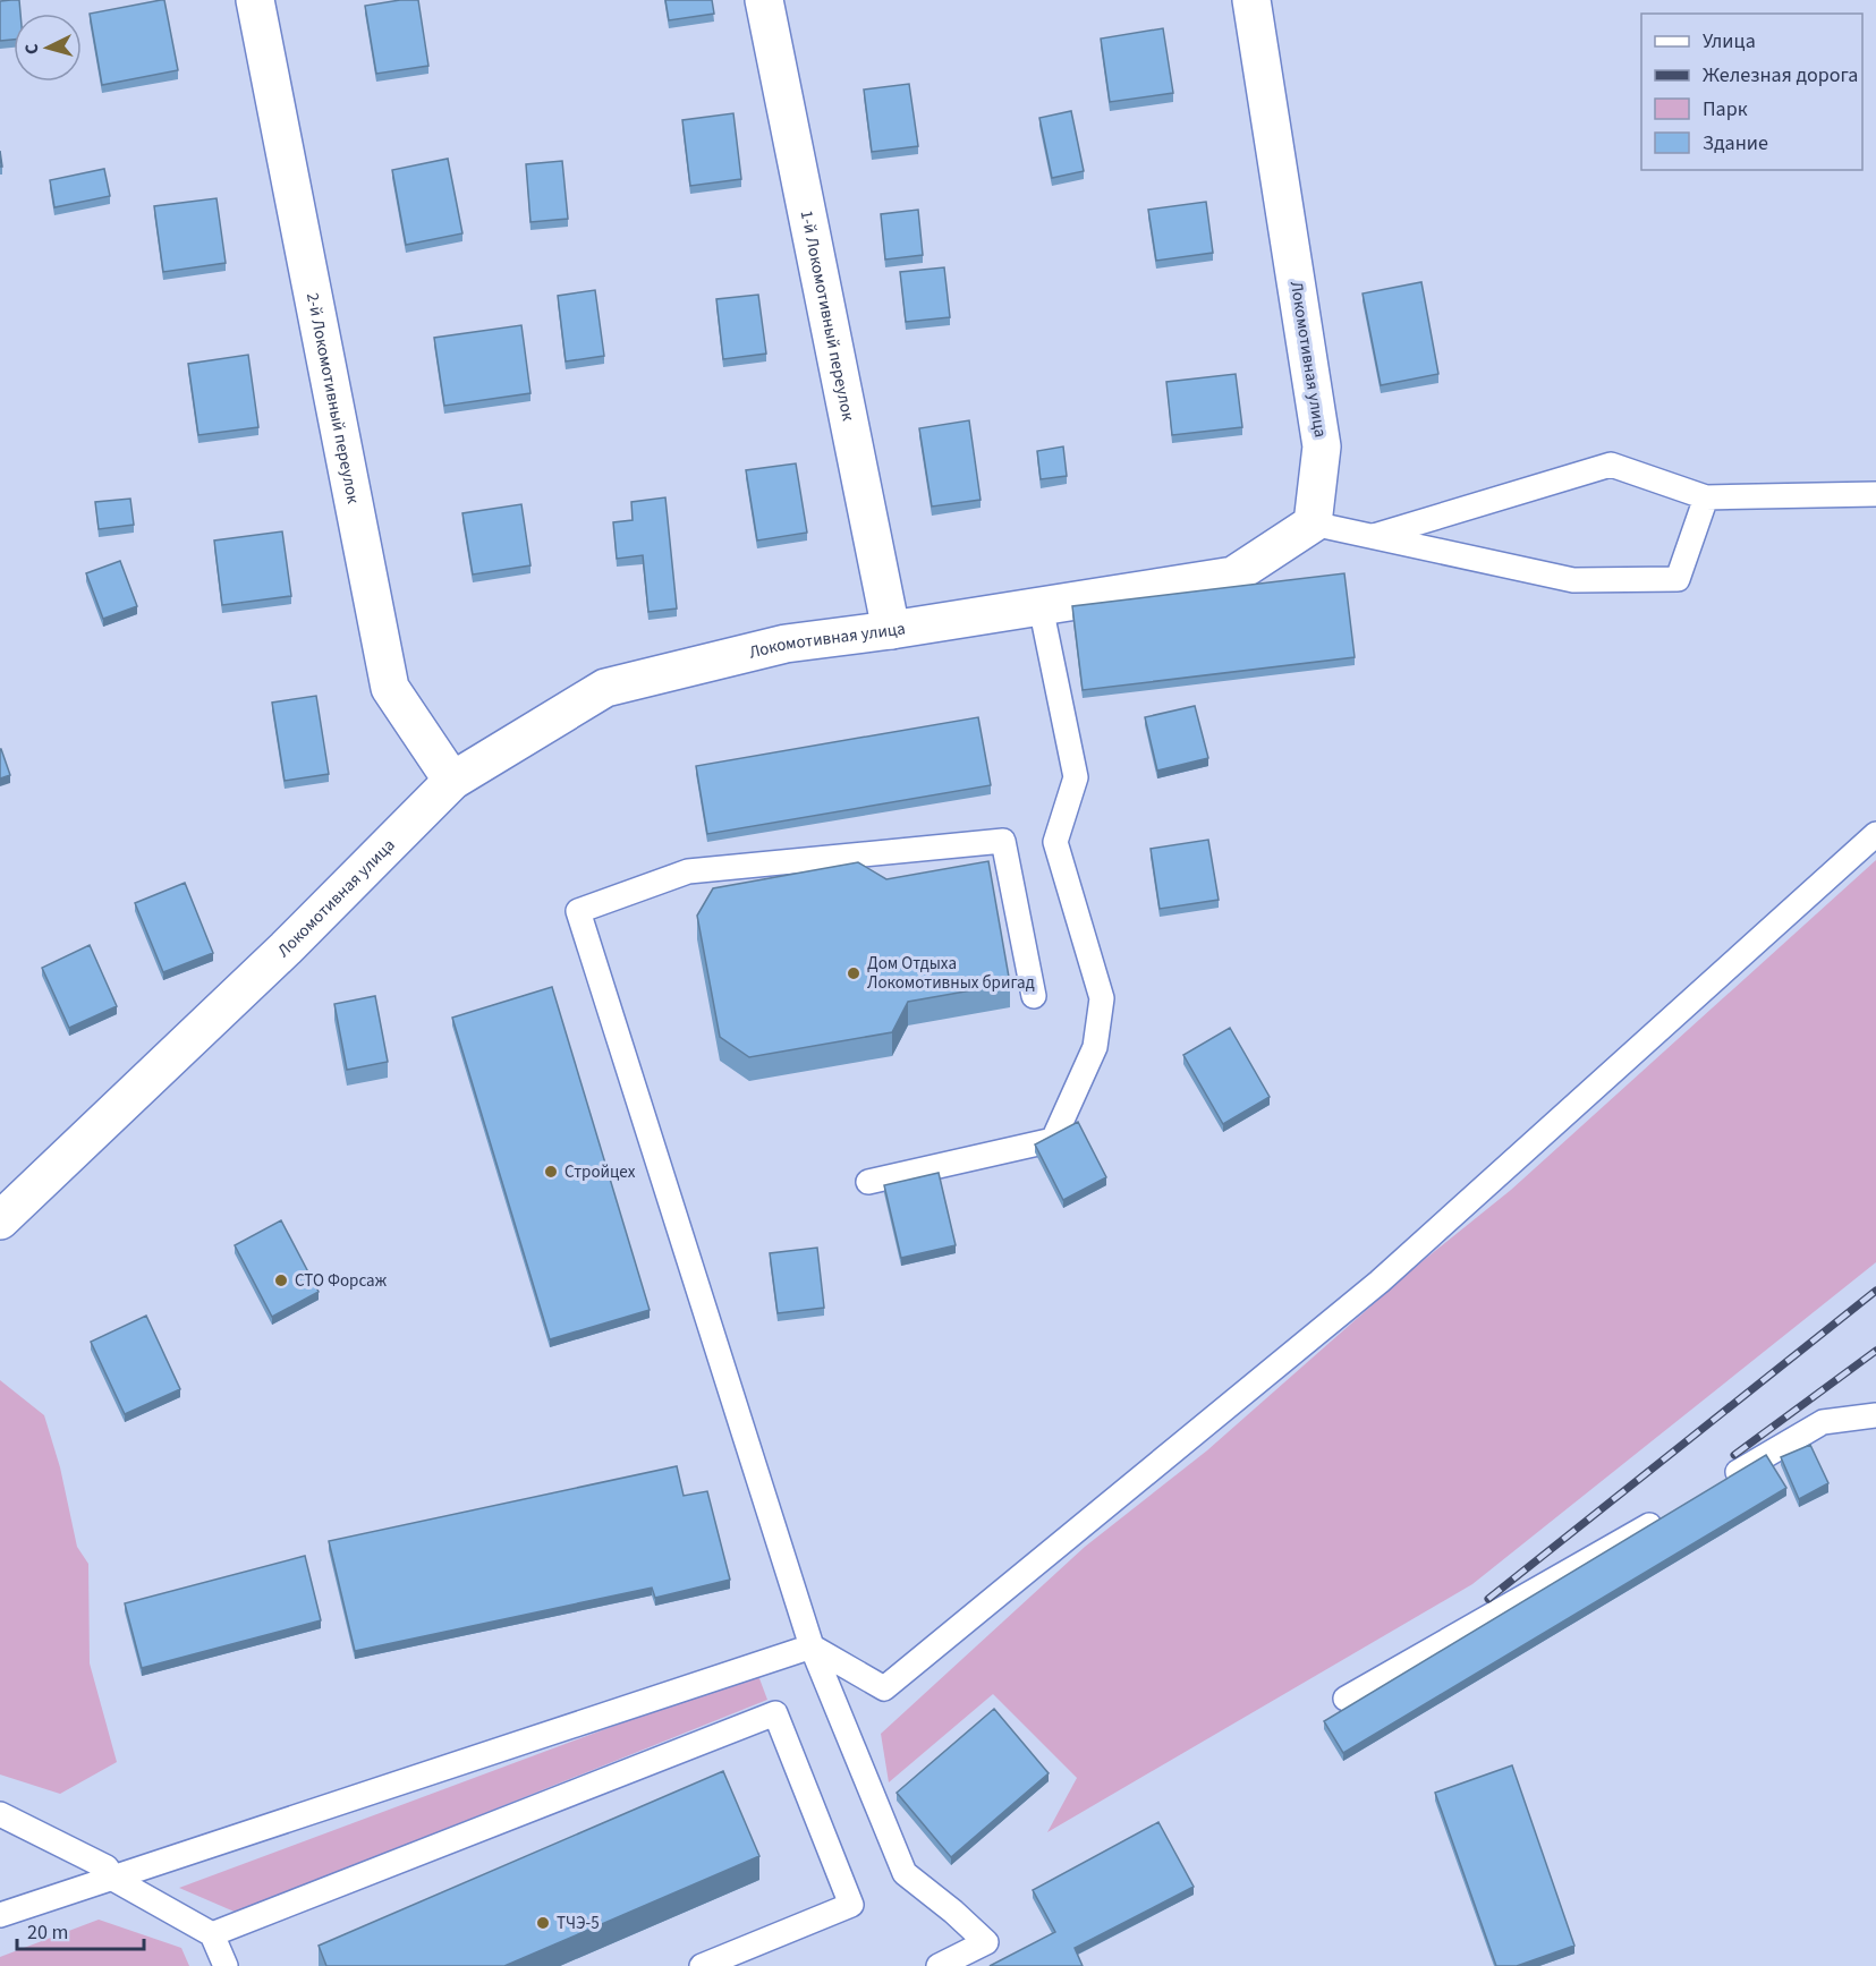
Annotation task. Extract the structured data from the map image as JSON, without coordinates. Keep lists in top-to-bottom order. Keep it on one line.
{"streets":{"street":["1-й Локомотивный переулок","Локомотивная улица","2-й Локомотивный переулок"]},"crossings":[["1-й Локомотивный переулок","Локомотивная улица"],["Локомотивная улица","2-й Локомотивный переулок"]],"places":["Дом Отдыха Локомотивных бригад","Стройцех","СТО Форсаж","ТЧЭ-5"],"legend":["Улица","Железная дорога","Парк","Здание"],"scale_bar":"20 m","north":"left"}
